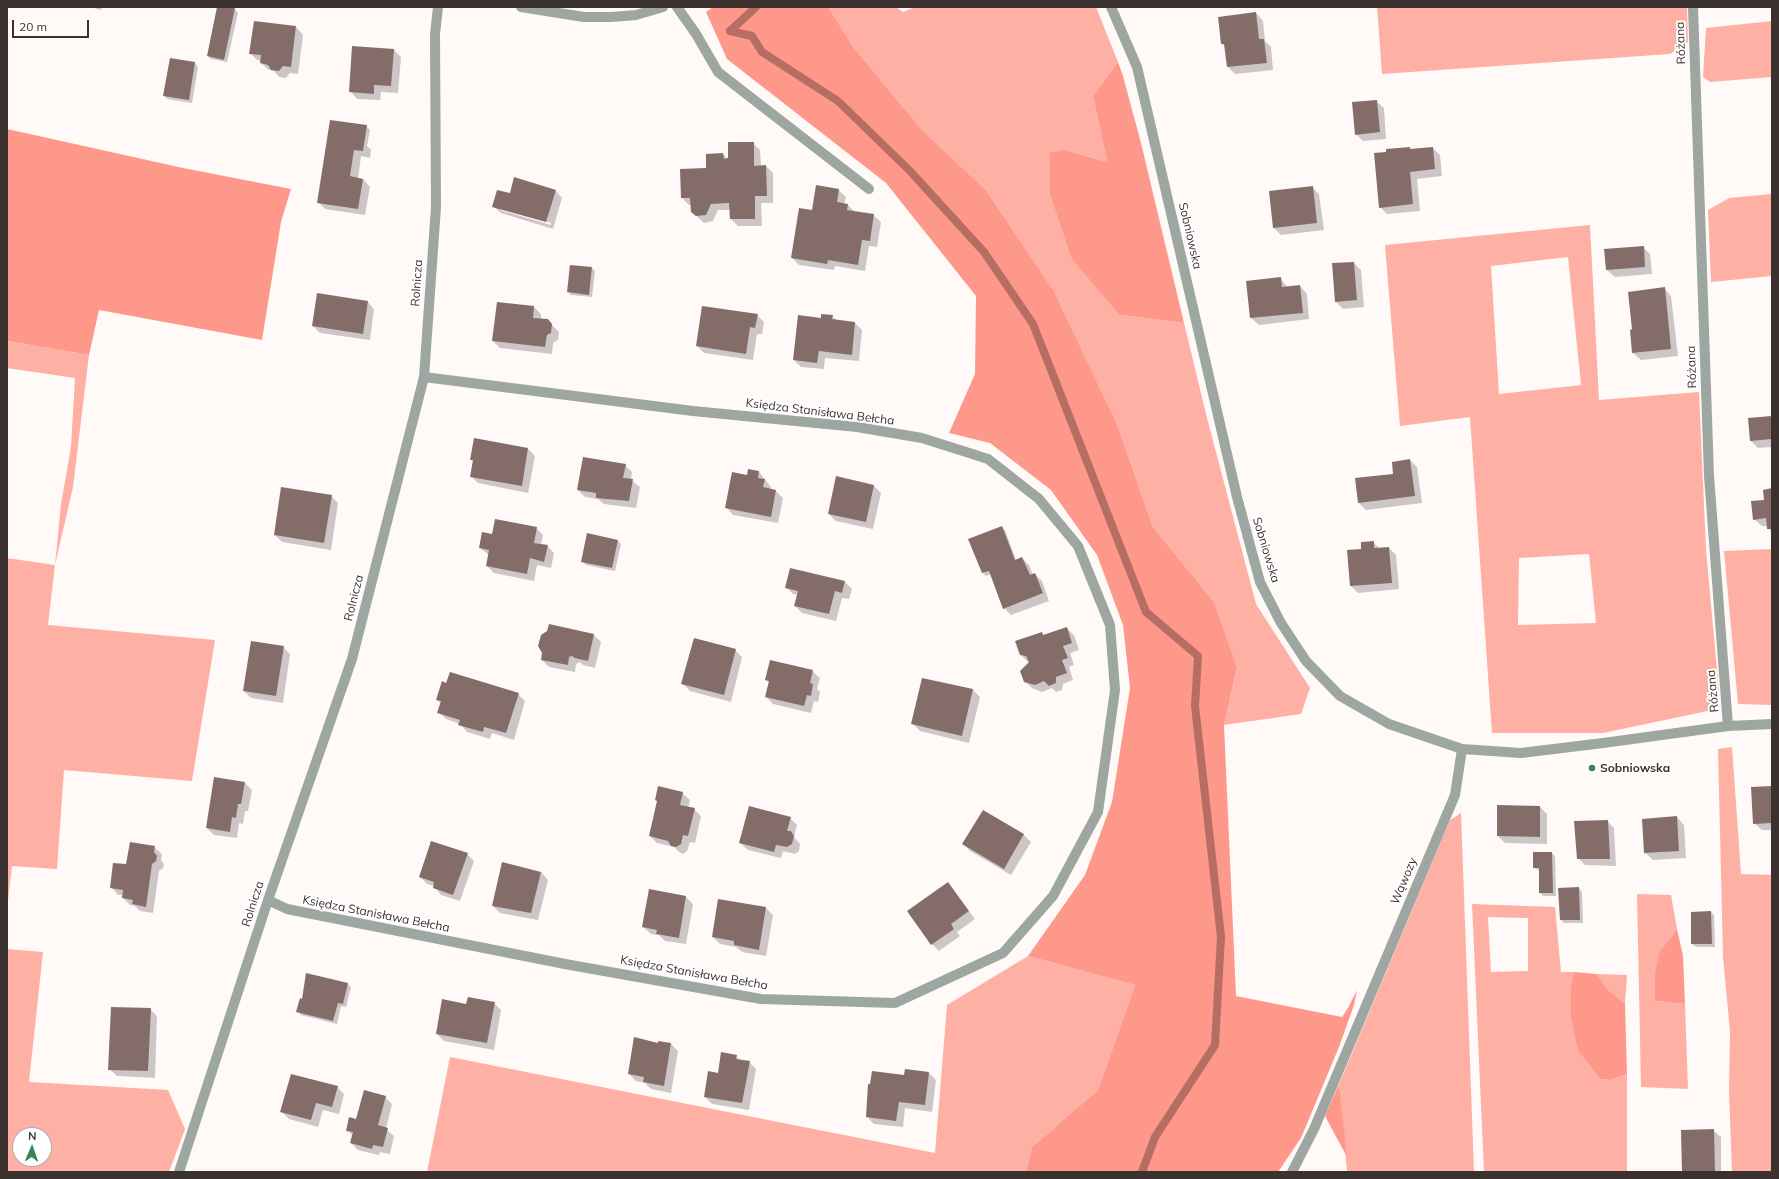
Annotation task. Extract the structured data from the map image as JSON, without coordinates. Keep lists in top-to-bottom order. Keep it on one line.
{"streets":{"street":["Różana","Sobniowska","Rolnicza","Księdza Stanisława Bełcha","Wąwozy"]},"crossings":[["Różana","Sobniowska"],["Sobniowska","Wąwozy"],["Rolnicza","Księdza Stanisława Bełcha"]],"places":["Sobniowska"],"scale_bar":"20 m","north":"top"}
